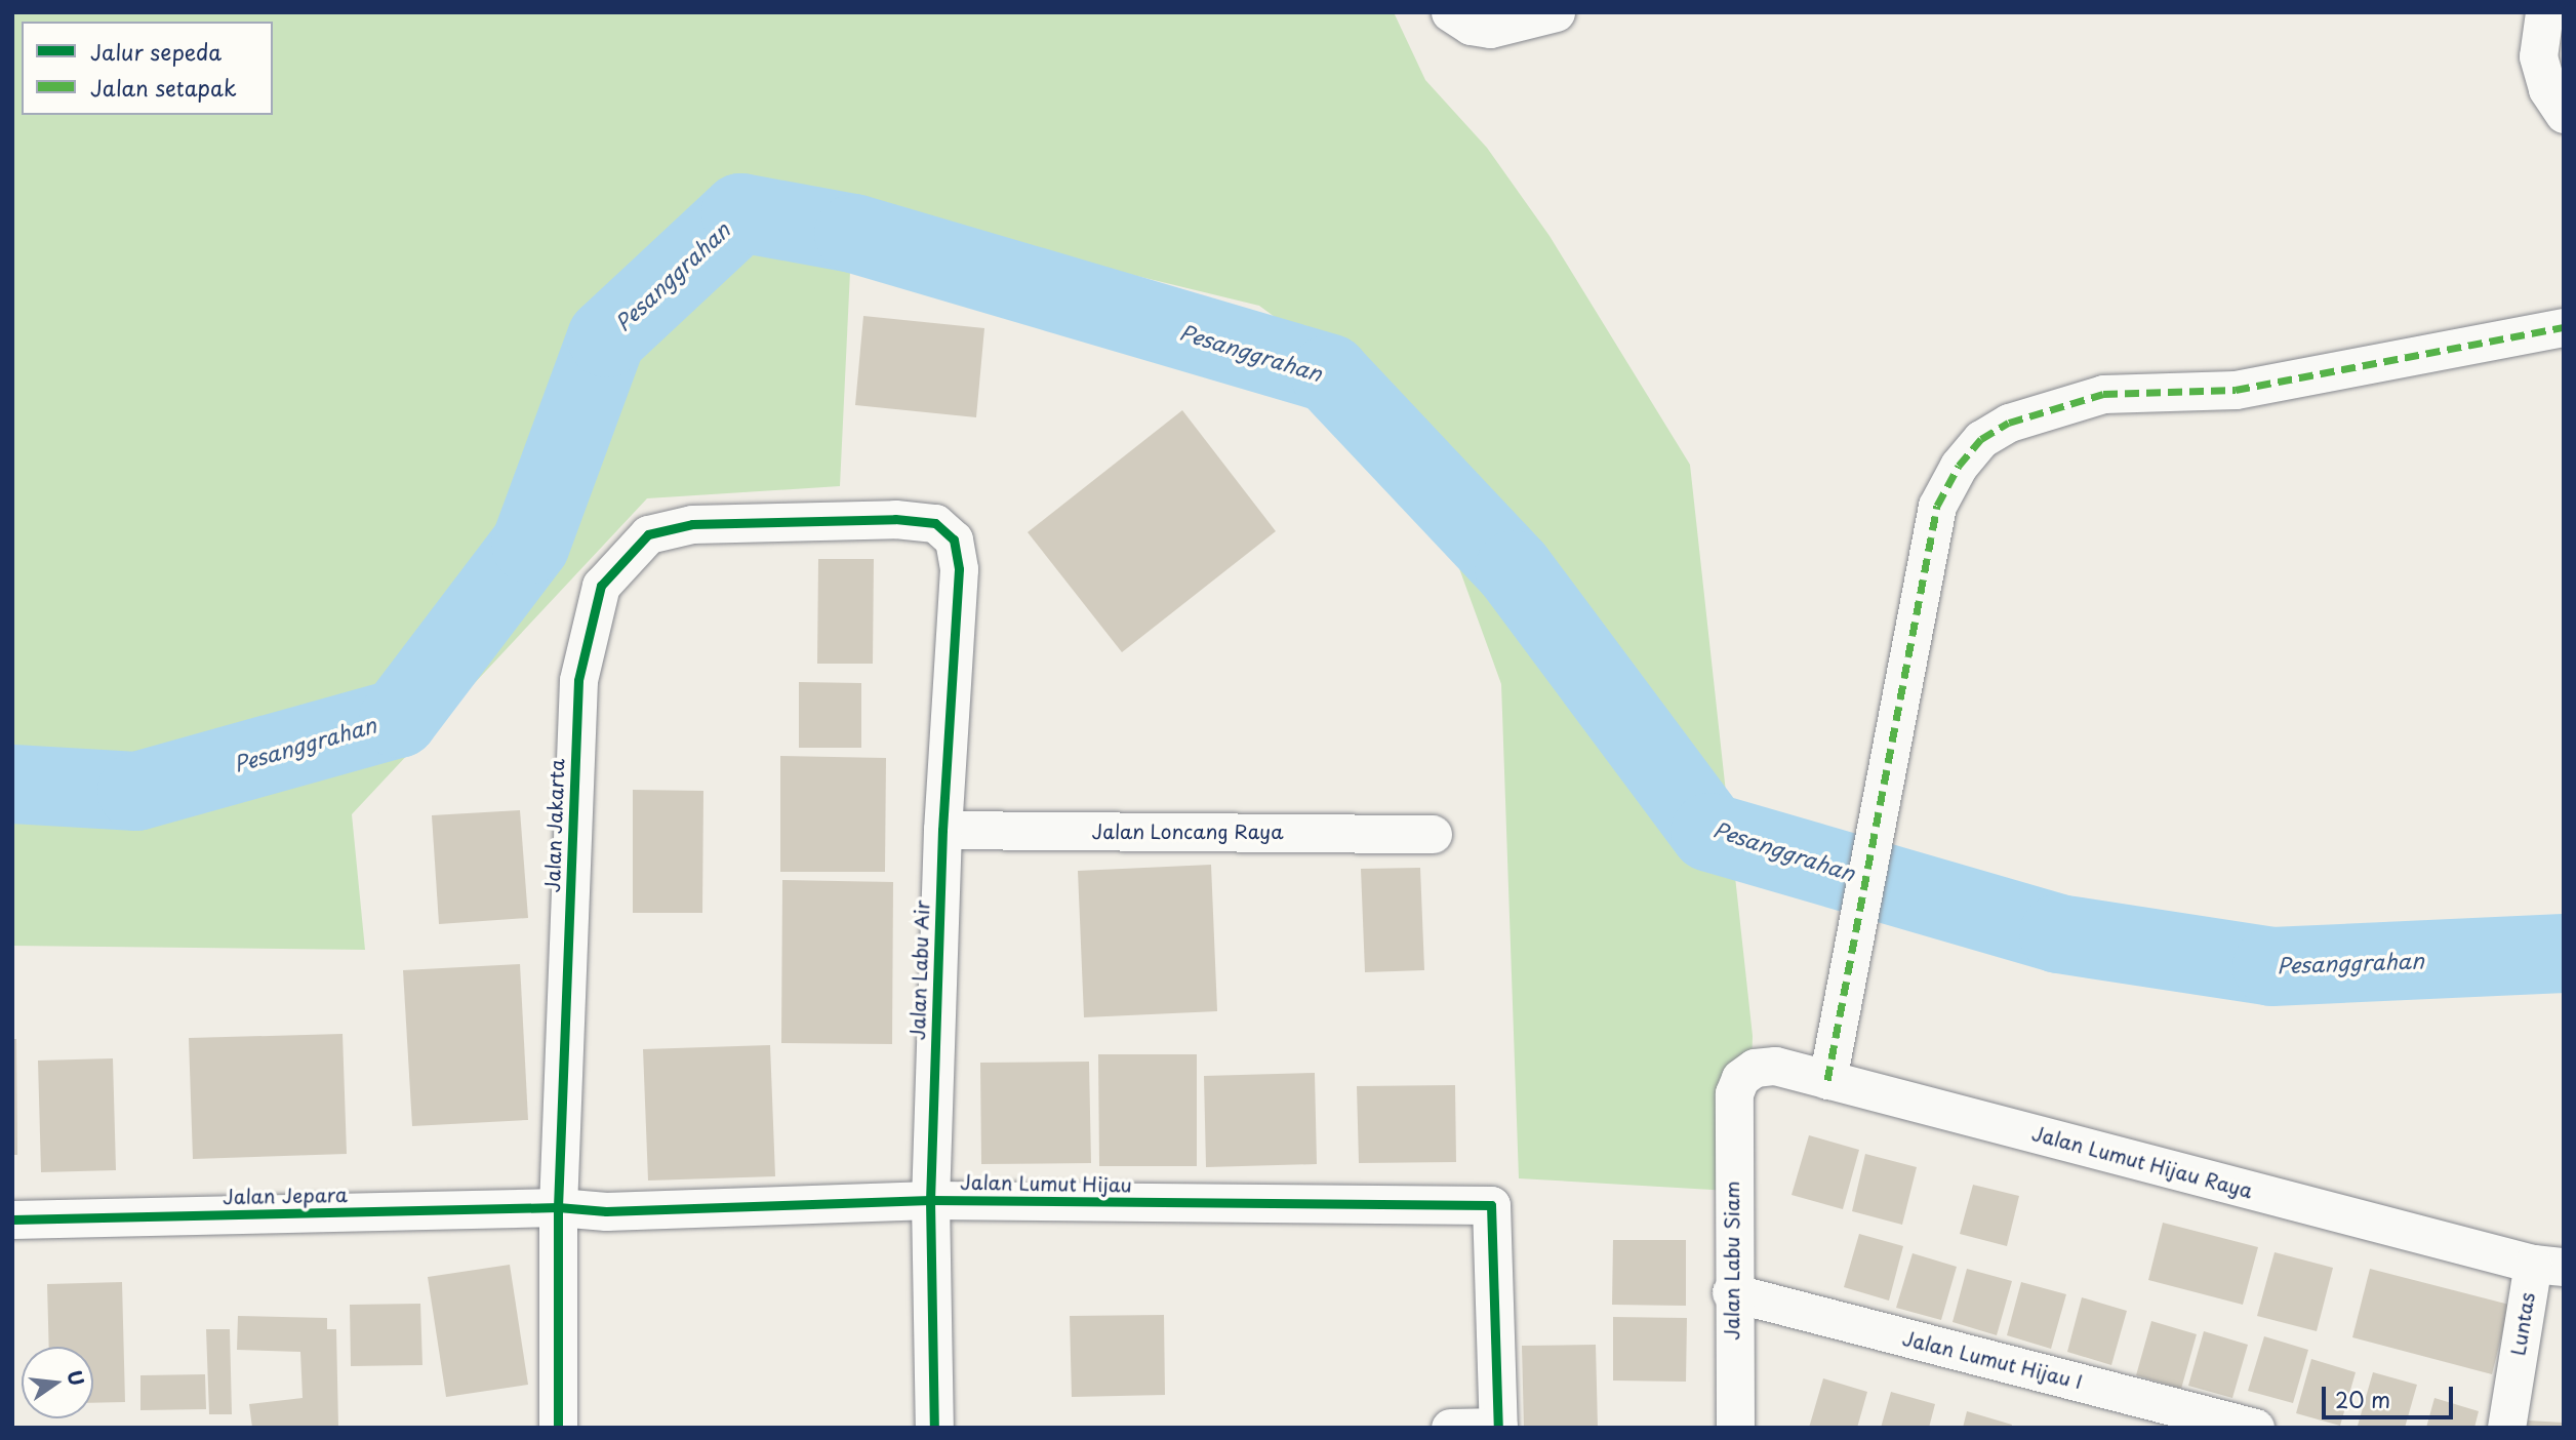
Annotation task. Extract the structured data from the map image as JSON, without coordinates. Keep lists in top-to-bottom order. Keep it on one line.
{"streets":{"street":["Jalan Jakarta","Jalan Loncang Raya","Jalan Labu Air","Jalan Lumut Hijau Raya","Jalan Lumut Hijau","Jalan Jepara","Jalan Labu Siam","Luntas","Jalan Lumut Hijau I"]},"crossings":[["Jalan Jakarta","Jalan Labu Air"],["Jalan Jakarta","Jalan Lumut Hijau"],["Jalan Jakarta","Jalan Jepara"],["Jalan Loncang Raya","Jalan Labu Air"],["Jalan Labu Air","Jalan Lumut Hijau"],["Jalan Lumut Hijau Raya","Jalan Labu Siam"],["Jalan Lumut Hijau Raya","Luntas"],["Jalan Lumut Hijau","Jalan Jepara"],["Jalan Labu Siam","Jalan Lumut Hijau I"]],"water":["Pesanggrahan"],"legend":["Jalur sepeda","Jalan setapak"],"scale_bar":"20 m","north":"right"}
